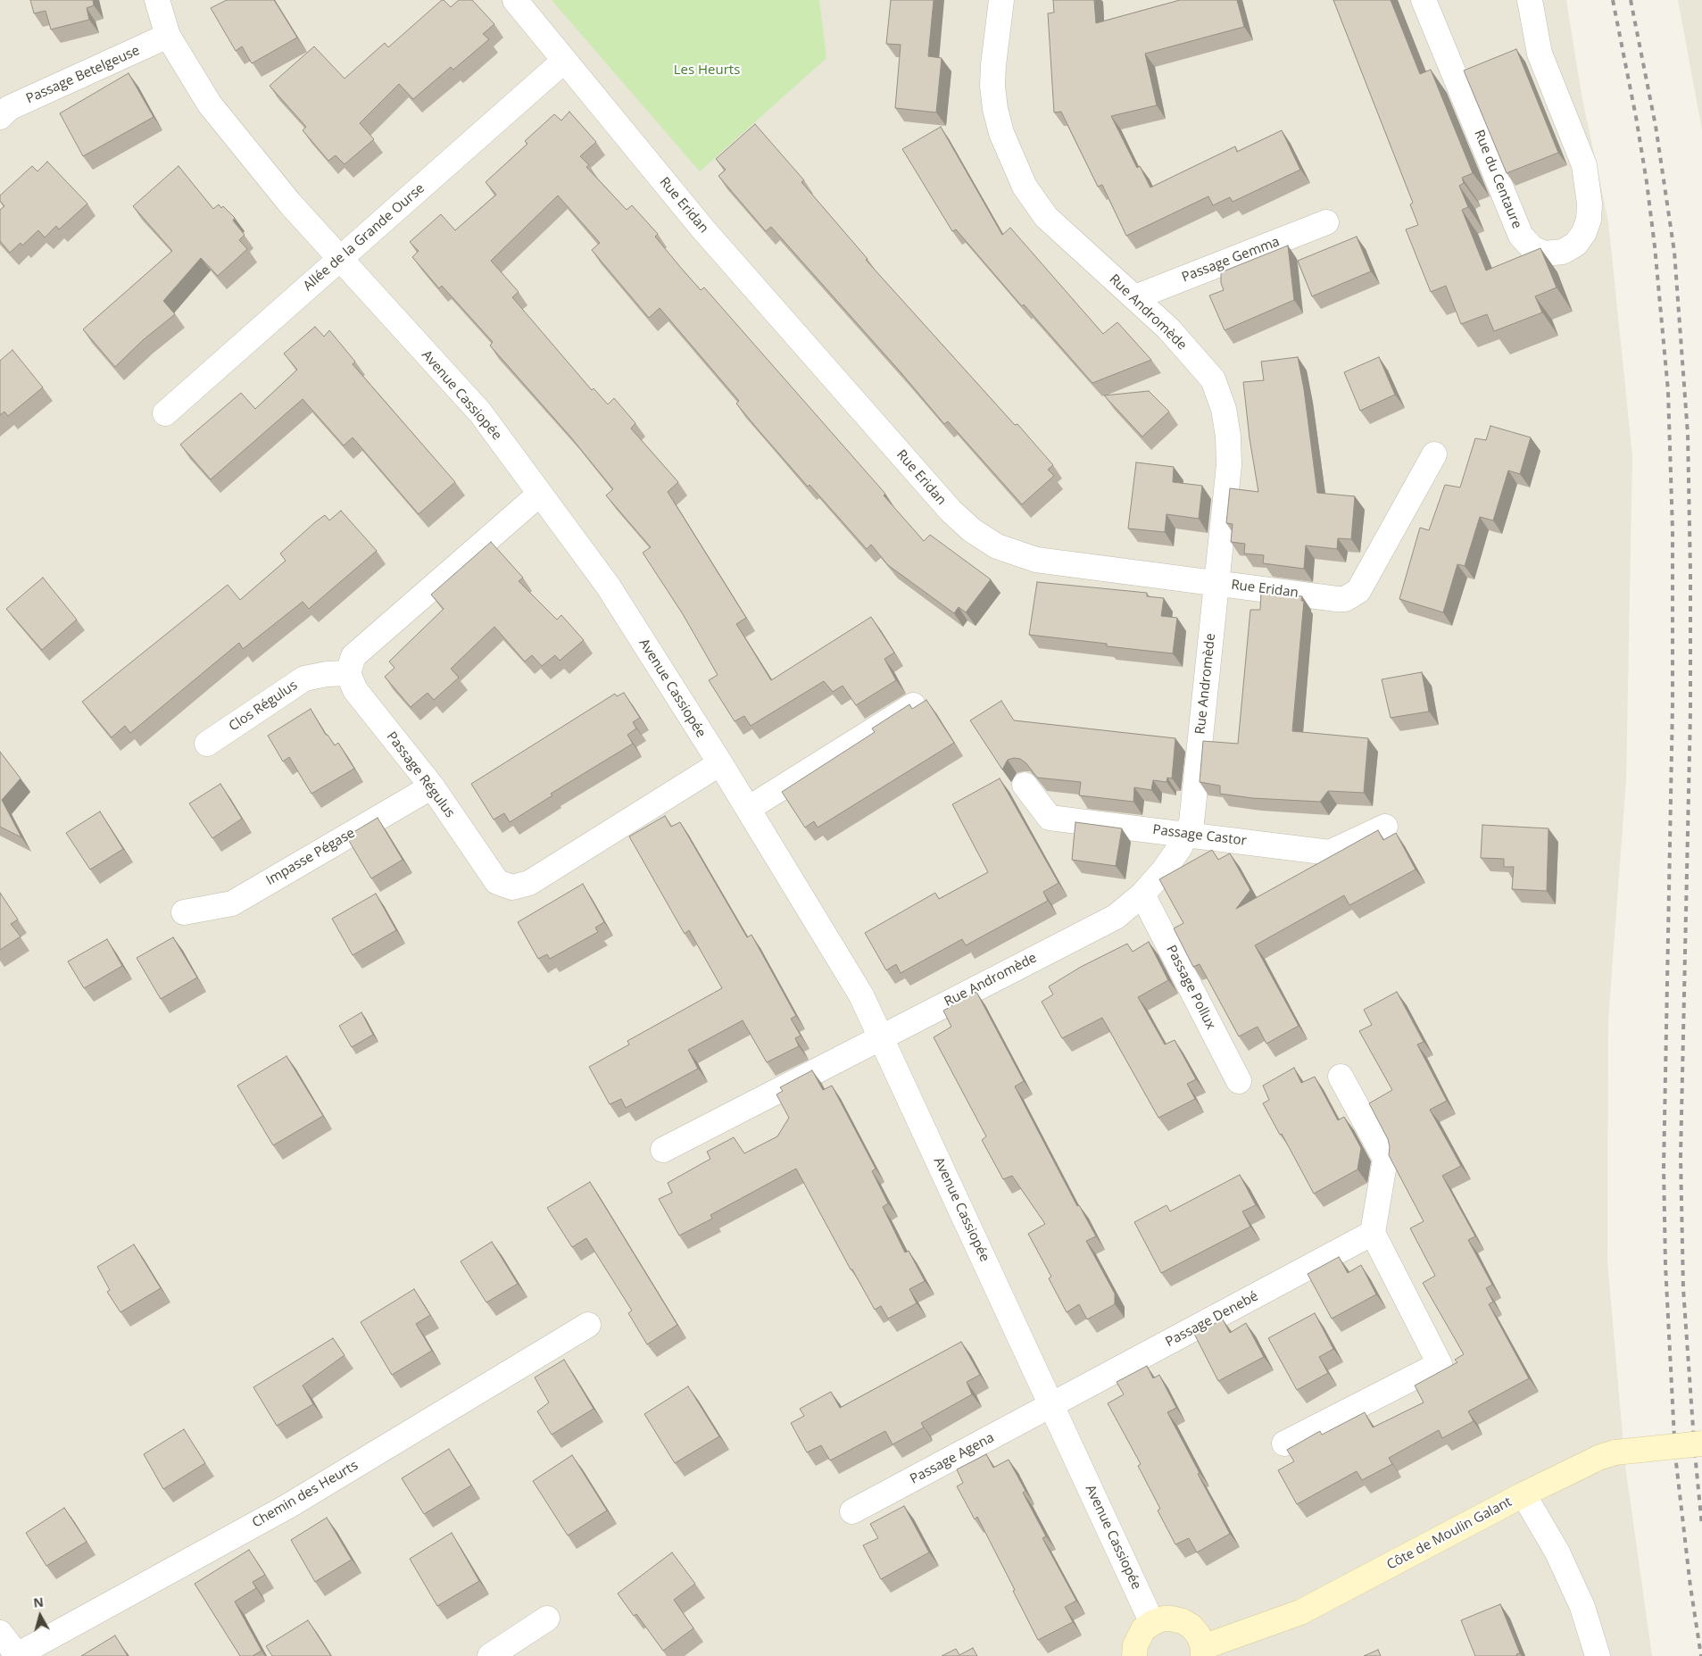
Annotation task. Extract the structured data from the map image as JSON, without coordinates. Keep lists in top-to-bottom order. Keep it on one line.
{"streets":{"street":["Passage Betelgeuse","Rue du Centaure","Rue Eridan","Allée de la Grande Ourse","Passage Gemma","Rue Andromède","Avenue Cassiopée","Clos Régulus","Passage Régulus","Passage Castor","Impasse Pégase","Passage Pollux","Passage Denebé","Passage Agena","Chemin des Heurts","Côte de Moulin Galant"]},"crossings":[["Passage Betelgeuse","Avenue Cassiopée"],["Rue Eridan","Allée de la Grande Ourse"],["Rue Eridan","Rue Andromède"],["Allée de la Grande Ourse","Avenue Cassiopée"],["Passage Gemma","Rue Andromède"],["Rue Andromède","Avenue Cassiopée"],["Rue Andromède","Passage Castor"],["Rue Andromède","Passage Pollux"],["Avenue Cassiopée","Passage Régulus"],["Avenue Cassiopée","Passage Denebé"],["Avenue Cassiopée","Passage Agena"],["Avenue Cassiopée","Côte de Moulin Galant"],["Clos Régulus","Passage Régulus"],["Passage Régulus","Impasse Pégase"],["Passage Denebé","Passage Agena"]],"parks":["Les Heurts"],"north":"top"}
